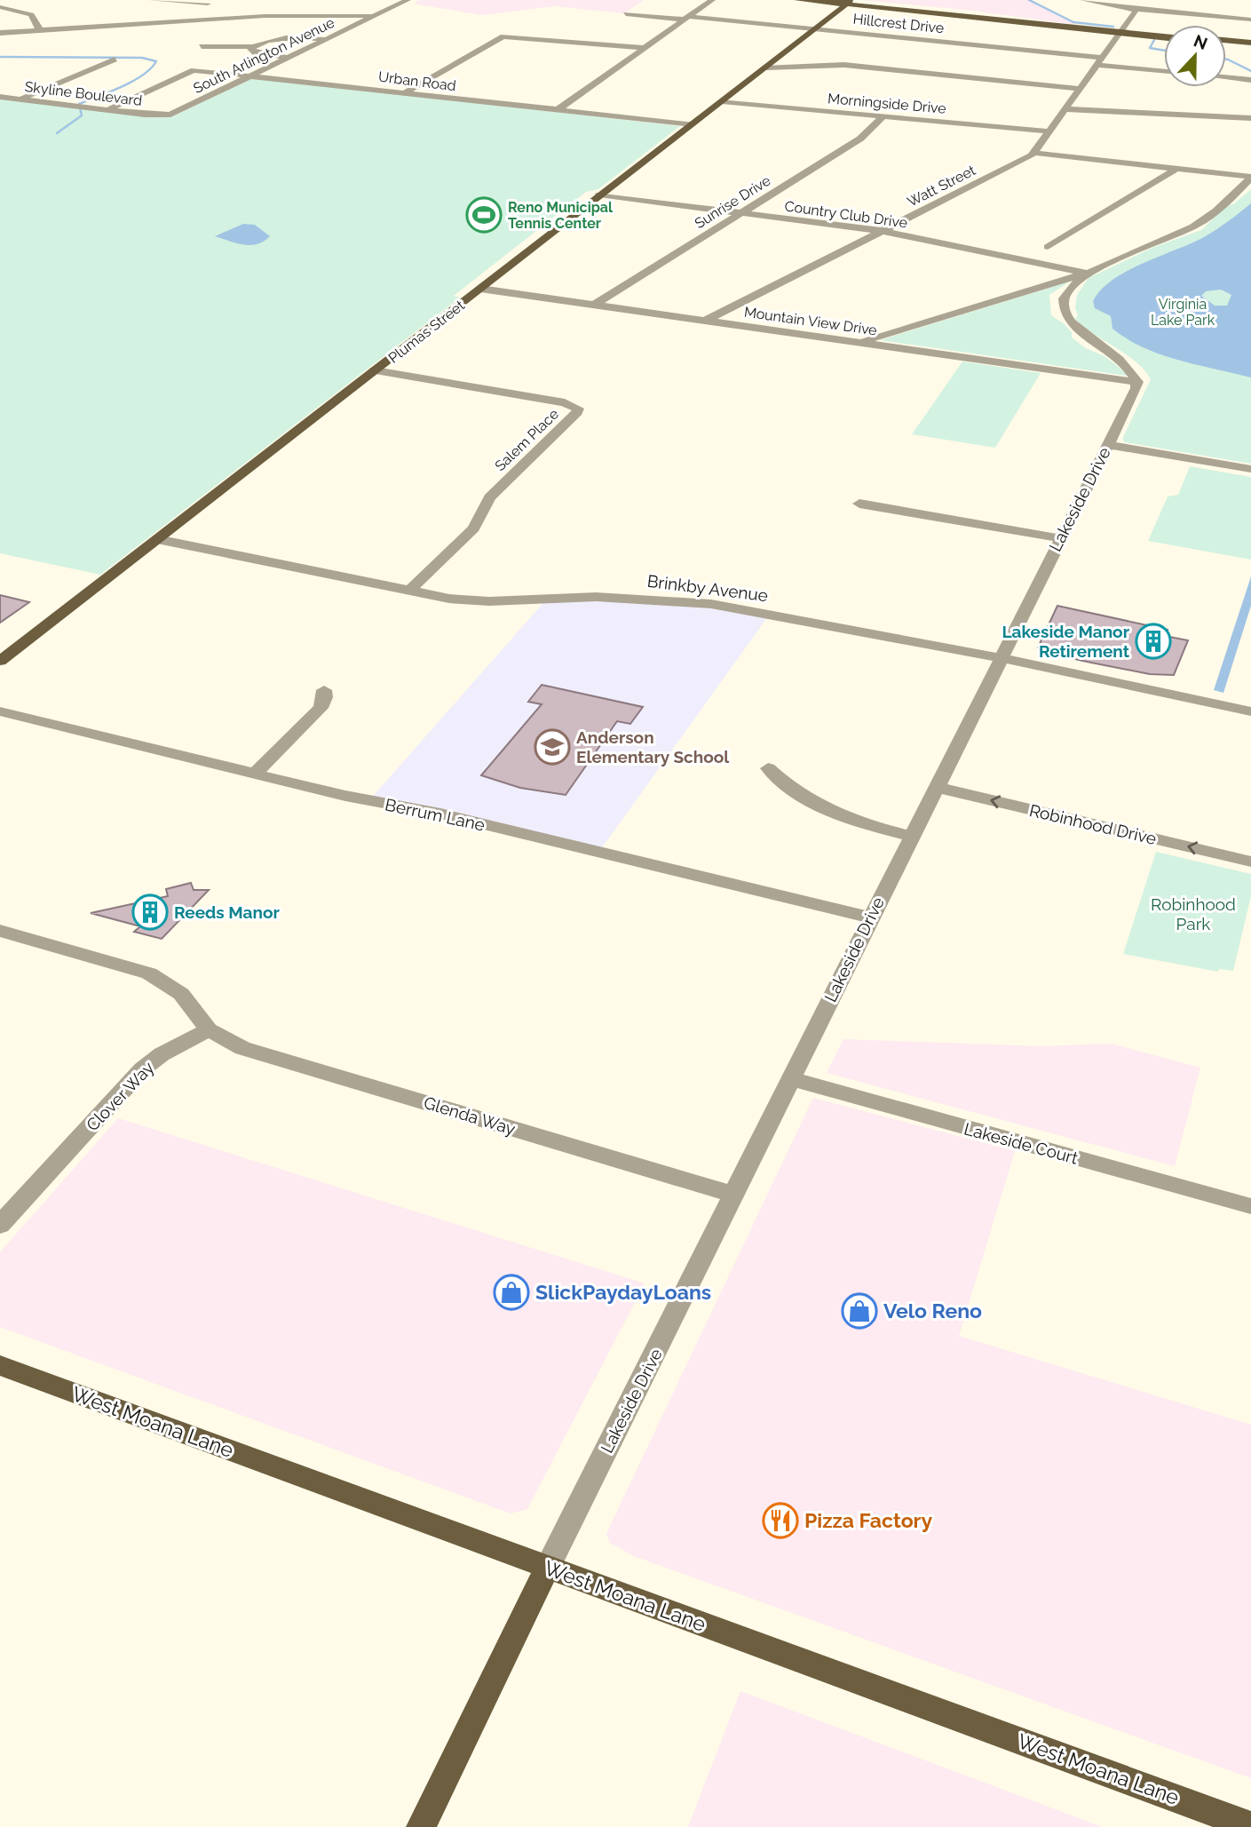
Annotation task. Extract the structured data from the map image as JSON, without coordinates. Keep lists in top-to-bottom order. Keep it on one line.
{"streets":{"main road":["Plumas Street","Lakeside Drive","West Moana Lane"],"street":["Hillcrest Drive","South Arlington Avenue","Urban Road","Skyline Boulevard","Morningside Drive","Watt Street","Sunrise Drive","Country Club Drive","Mountain View Drive","Salem Place","Brinkby Avenue","Berrum Lane","Robinhood Drive","Clover Way","Glenda Way","Lakeside Court"]},"crossings":[["Hillcrest Drive","Watt Street"],["Hillcrest Drive","Plumas Street"],["South Arlington Avenue","Urban Road"],["South Arlington Avenue","Skyline Boulevard"],["Urban Road","Skyline Boulevard"],["Urban Road","Plumas Street"],["Morningside Drive","Watt Street"],["Morningside Drive","Sunrise Drive"],["Morningside Drive","Plumas Street"],["Watt Street","Country Club Drive"],["Watt Street","Mountain View Drive"],["Sunrise Drive","Country Club Drive"],["Sunrise Drive","Mountain View Drive"],["Country Club Drive","Plumas Street"],["Mountain View Drive","Plumas Street"],["Mountain View Drive","Lakeside Drive"],["Plumas Street","Salem Place"],["Plumas Street","Brinkby Avenue"],["Salem Place","Brinkby Avenue"],["Lakeside Drive","Brinkby Avenue"],["Lakeside Drive","Berrum Lane"],["Lakeside Drive","Robinhood Drive"],["Lakeside Drive","Glenda Way"],["Lakeside Drive","Lakeside Court"],["Lakeside Drive","West Moana Lane"],["Clover Way","Glenda Way"]],"one_way":["Robinhood Drive"],"parks":["Virginia Lake Park","Robinhood Park"],"places":{"sports":["Reno Municipal Tennis Center"],"building":["Lakeside Manor Retirement","Reeds Manor"],"school or university":["Anderson Elementary School"],"shop":["SlickPaydayLoans","Velo Reno"],"restaurant":["Pizza Factory"]},"north":"top"}
